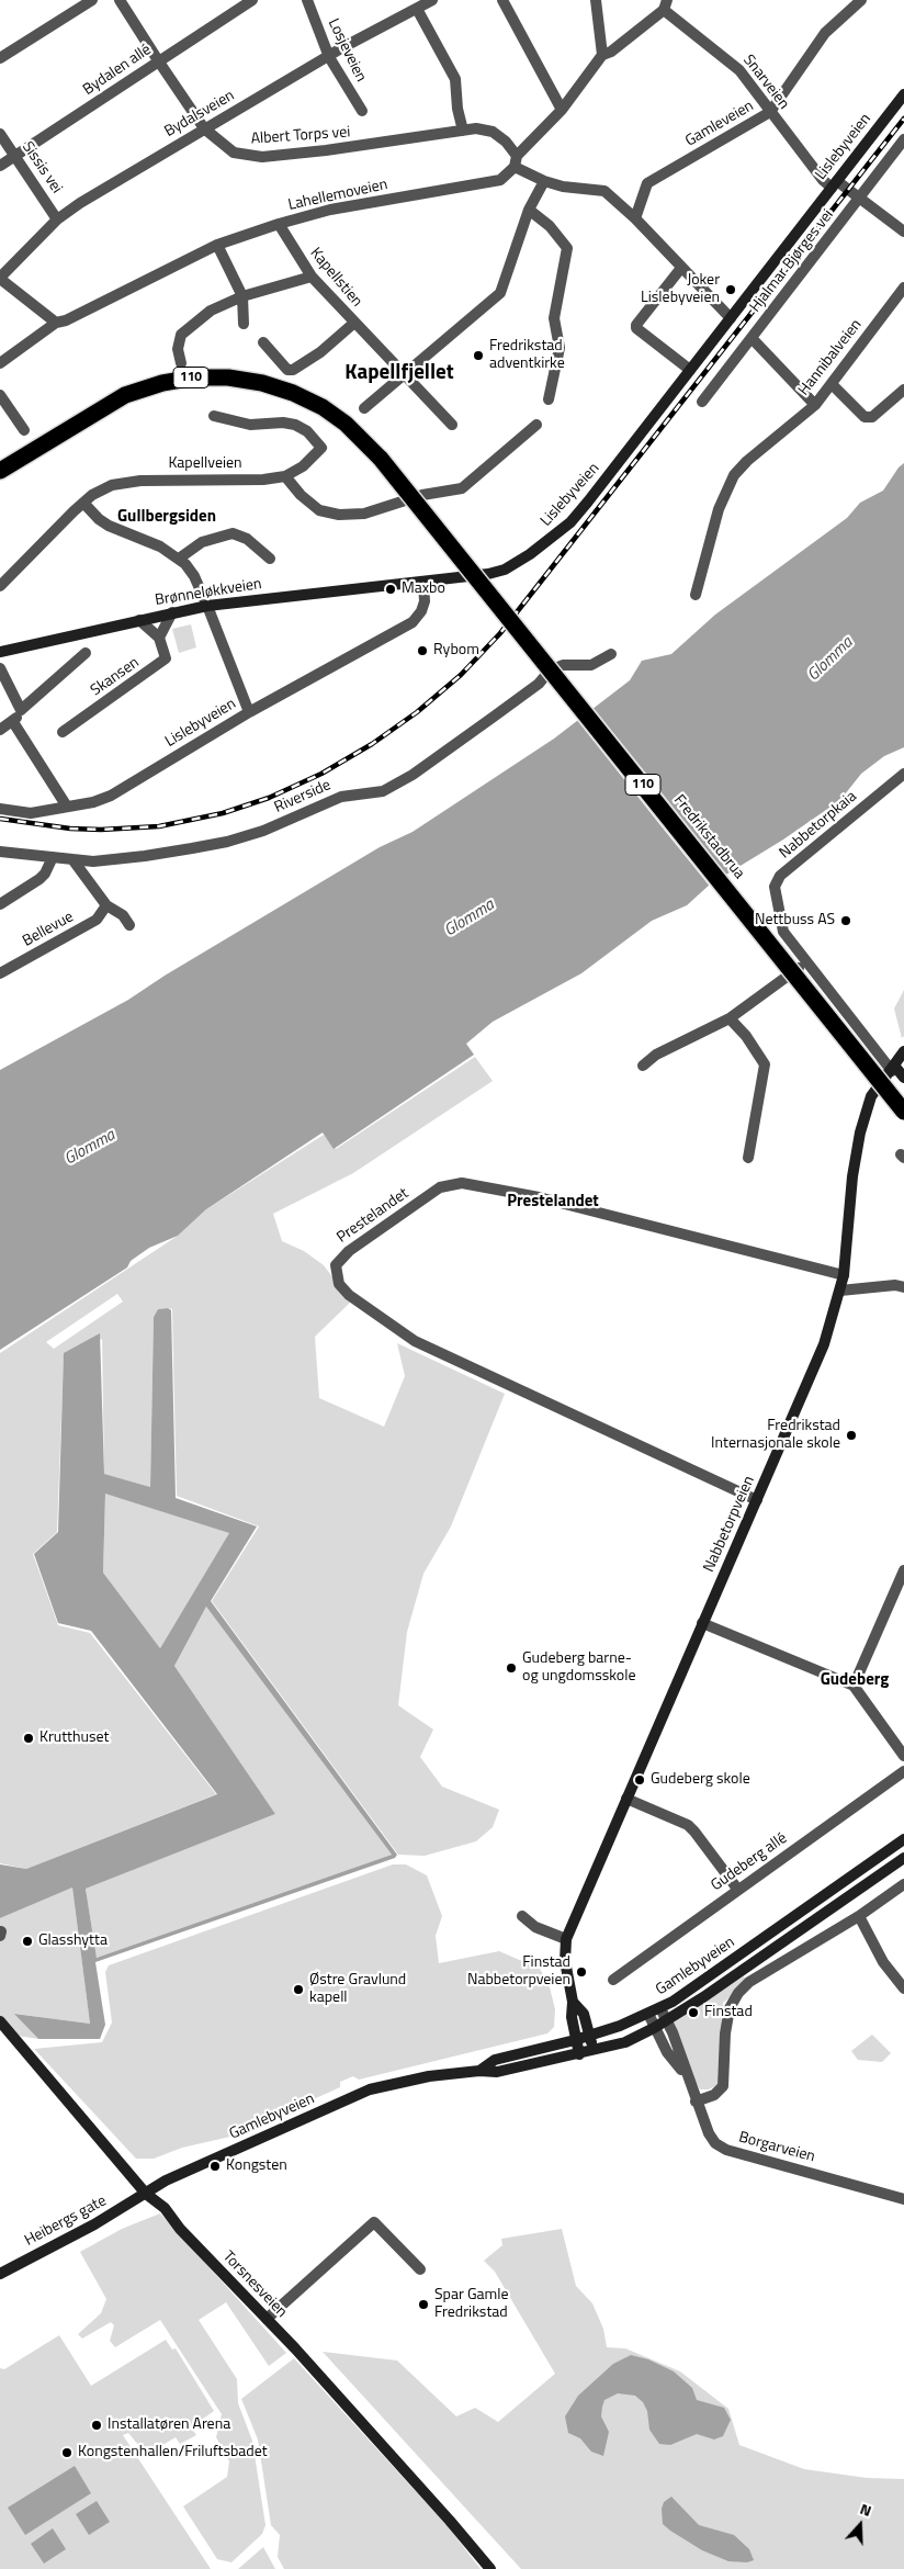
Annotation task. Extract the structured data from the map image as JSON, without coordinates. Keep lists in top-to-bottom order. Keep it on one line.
{"streets":{"highway":["110","Fredrikstadbrua"],"street":["Losjeveien","Bydalen allé","Snarveien","Bydalsveien","Gamleveien","Albert Torps vei","Lislebyveien","Sissis vei","Lahellemoveien","Hjalmar Bjørges vei","Kapellstien","Hannibalveien","Kapellveien","Brønneløkkveien","Skansen","Riverside","Nabbetorpkaia","Bellevue","Prestelandet","Nabbetorpveien","Gudeberg allé","Gamlebyveien","Borgarveien","Heibergs gate","Torsnesveien"]},"crossings":[["Losjeveien","Bydalsveien"],["Bydalen allé","Albert Torps vei"],["Bydalen allé","Sissis vei"],["Snarveien","Gamleveien"],["Snarveien","Lislebyveien"],["Bydalsveien","Albert Torps vei"],["Bydalsveien","Sissis vei"],["Gamleveien","Albert Torps vei"],["Albert Torps vei","Lislebyveien"],["Albert Torps vei","Lahellemoveien"],["Lislebyveien","Brønneløkkveien"],["Lahellemoveien","Kapellstien"],["Nabbetorpkaia","Nabbetorpveien"],["Prestelandet","Nabbetorpveien"],["Nabbetorpveien","Gamlebyveien"],["Gamlebyveien","Borgarveien"],["Gamlebyveien","Heibergs gate"],["Gamlebyveien","Torsnesveien"],["Heibergs gate","Torsnesveien"]],"districts":["Kapellfjellet","Gullbergsiden","Prestelandet","Gudeberg"],"water":["Glomma"],"places":["Joker Lislebyveien","Fredrikstad adventkirke","Maxbo","Rybom","Nettbuss AS","Fredrikstad Internasjonale skole","Gudeberg barne- og ungdomsskole","Krutthuset","Gudeberg skole","Glasshytta","Finstad Nabbetorpveien","Østre Gravlund kapell","Finstad","Kongsten","Spar Gamle Fredrikstad","Installatøren Arena","Kongstenhallen/Friluftsbadet"],"north":"top"}
